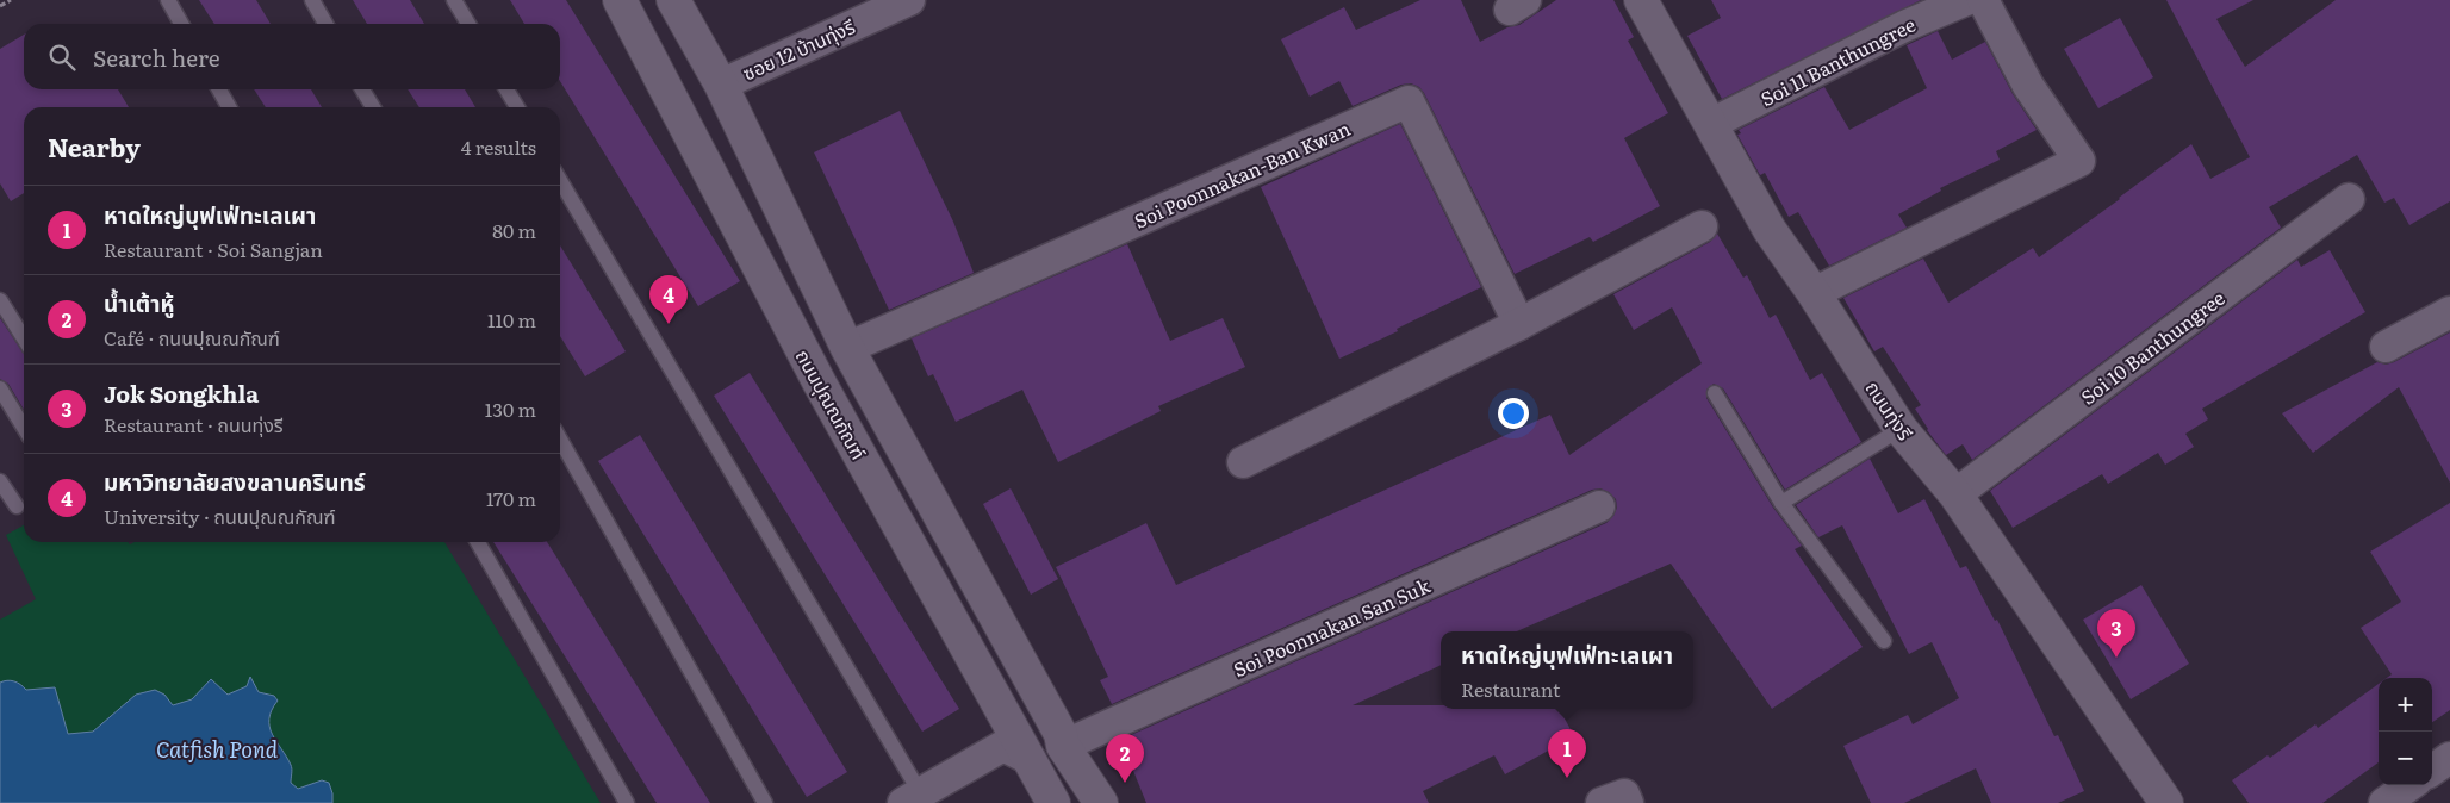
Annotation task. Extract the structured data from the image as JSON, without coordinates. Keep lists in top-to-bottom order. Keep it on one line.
{"streets":{"street":["ซอย 12 บ้านทุ่งรี","Soi 11 Banthungree","Soi Poonnakan-Ban Kwan","Soi 10 Banthungree","ถนนปุณณกัณฑ์","ถนนทุ่งรี","Soi Poonnakan San Suk"]},"crossings":[["Soi 11 Banthungree","ถนนทุ่งรี"],["Soi 10 Banthungree","ถนนทุ่งรี"]],"water":["Catfish Pond"],"page":{"search":"Search here","heading":["Nearby","4 results"],"list":[{"mark":"1","name":"หาดใหญ่บุฟเฟ่ทะเลเผา","note":"Restaurant · Soi Sangjan","value":"80 m"},{"mark":"2","name":"น้ำเต้าหู้","note":"Café · ถนนปุณณกัณฑ์","value":"110 m"},{"mark":"3","name":"Jok Songkhla","note":"Restaurant · ถนนทุ่งรี","value":"130 m"},{"mark":"4","name":"มหาวิทยาลัยสงขลานครินทร์","note":"University · ถนนปุณณกัณฑ์","value":"170 m"}],"pins":["4","3","1","2"],"popup":["หาดใหญ่บุฟเฟ่ทะเลเผา","Restaurant"],"map_buttons":["+","−"]}}
